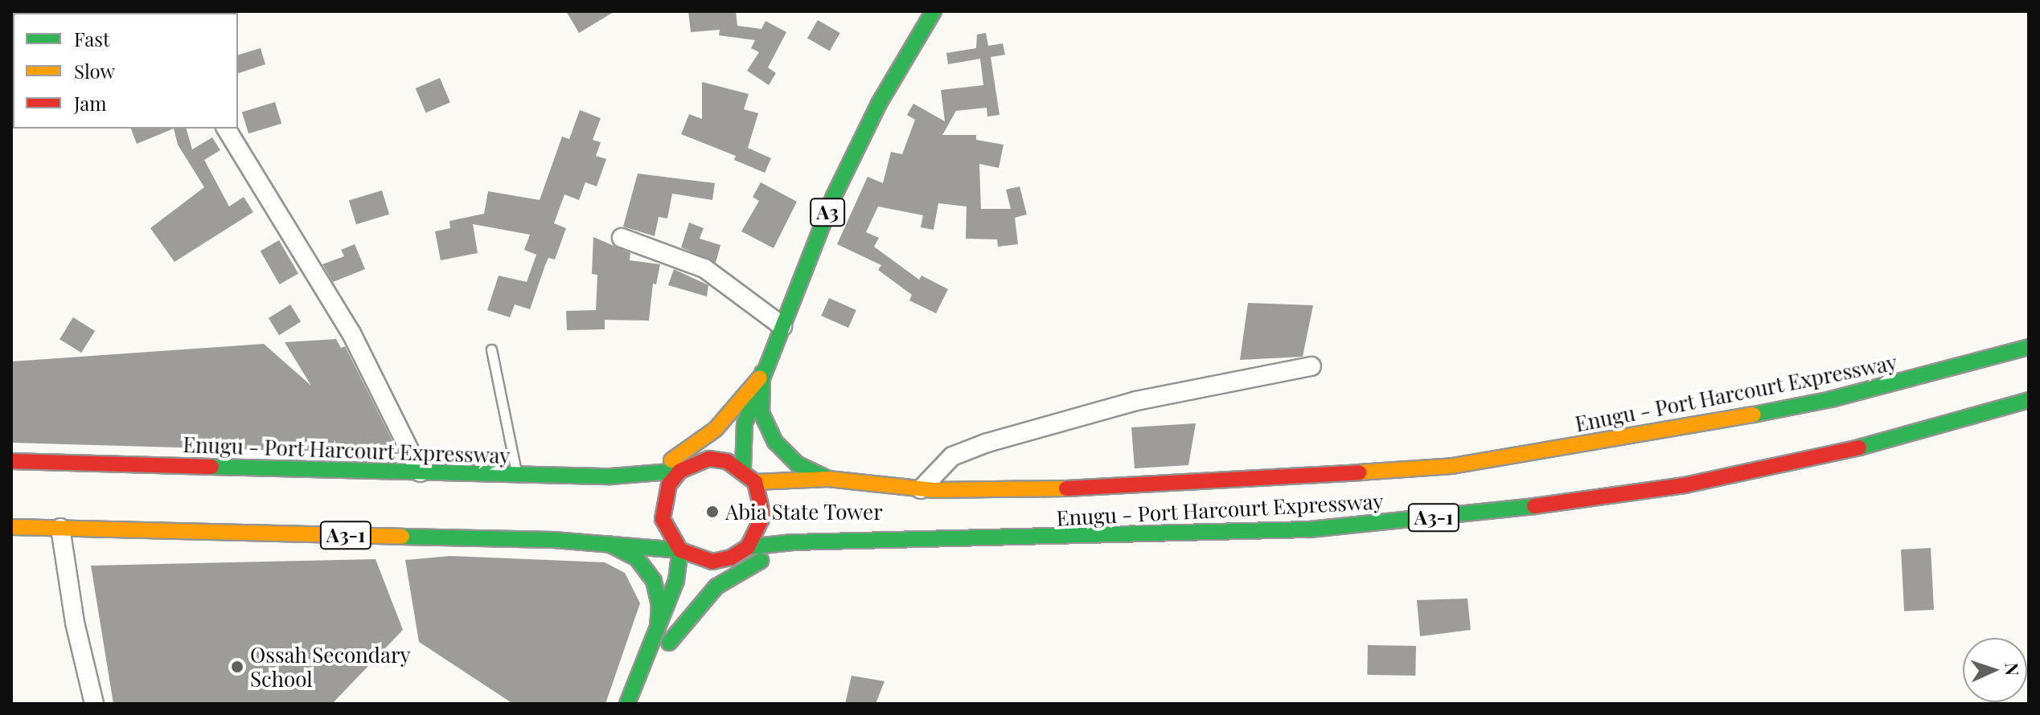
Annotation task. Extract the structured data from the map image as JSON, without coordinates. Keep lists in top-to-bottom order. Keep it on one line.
{"streets":{"main road":["A3","Enugu - Port Harcourt Expressway","A3-1"]},"crossings":[["A3","Enugu - Port Harcourt Expressway"],["A3","A3-1"],["Enugu - Port Harcourt Expressway","A3-1"]],"places":["Abia State Tower","Ossah Secondary School"],"legend":["Fast","Slow","Jam"],"north":"right"}
